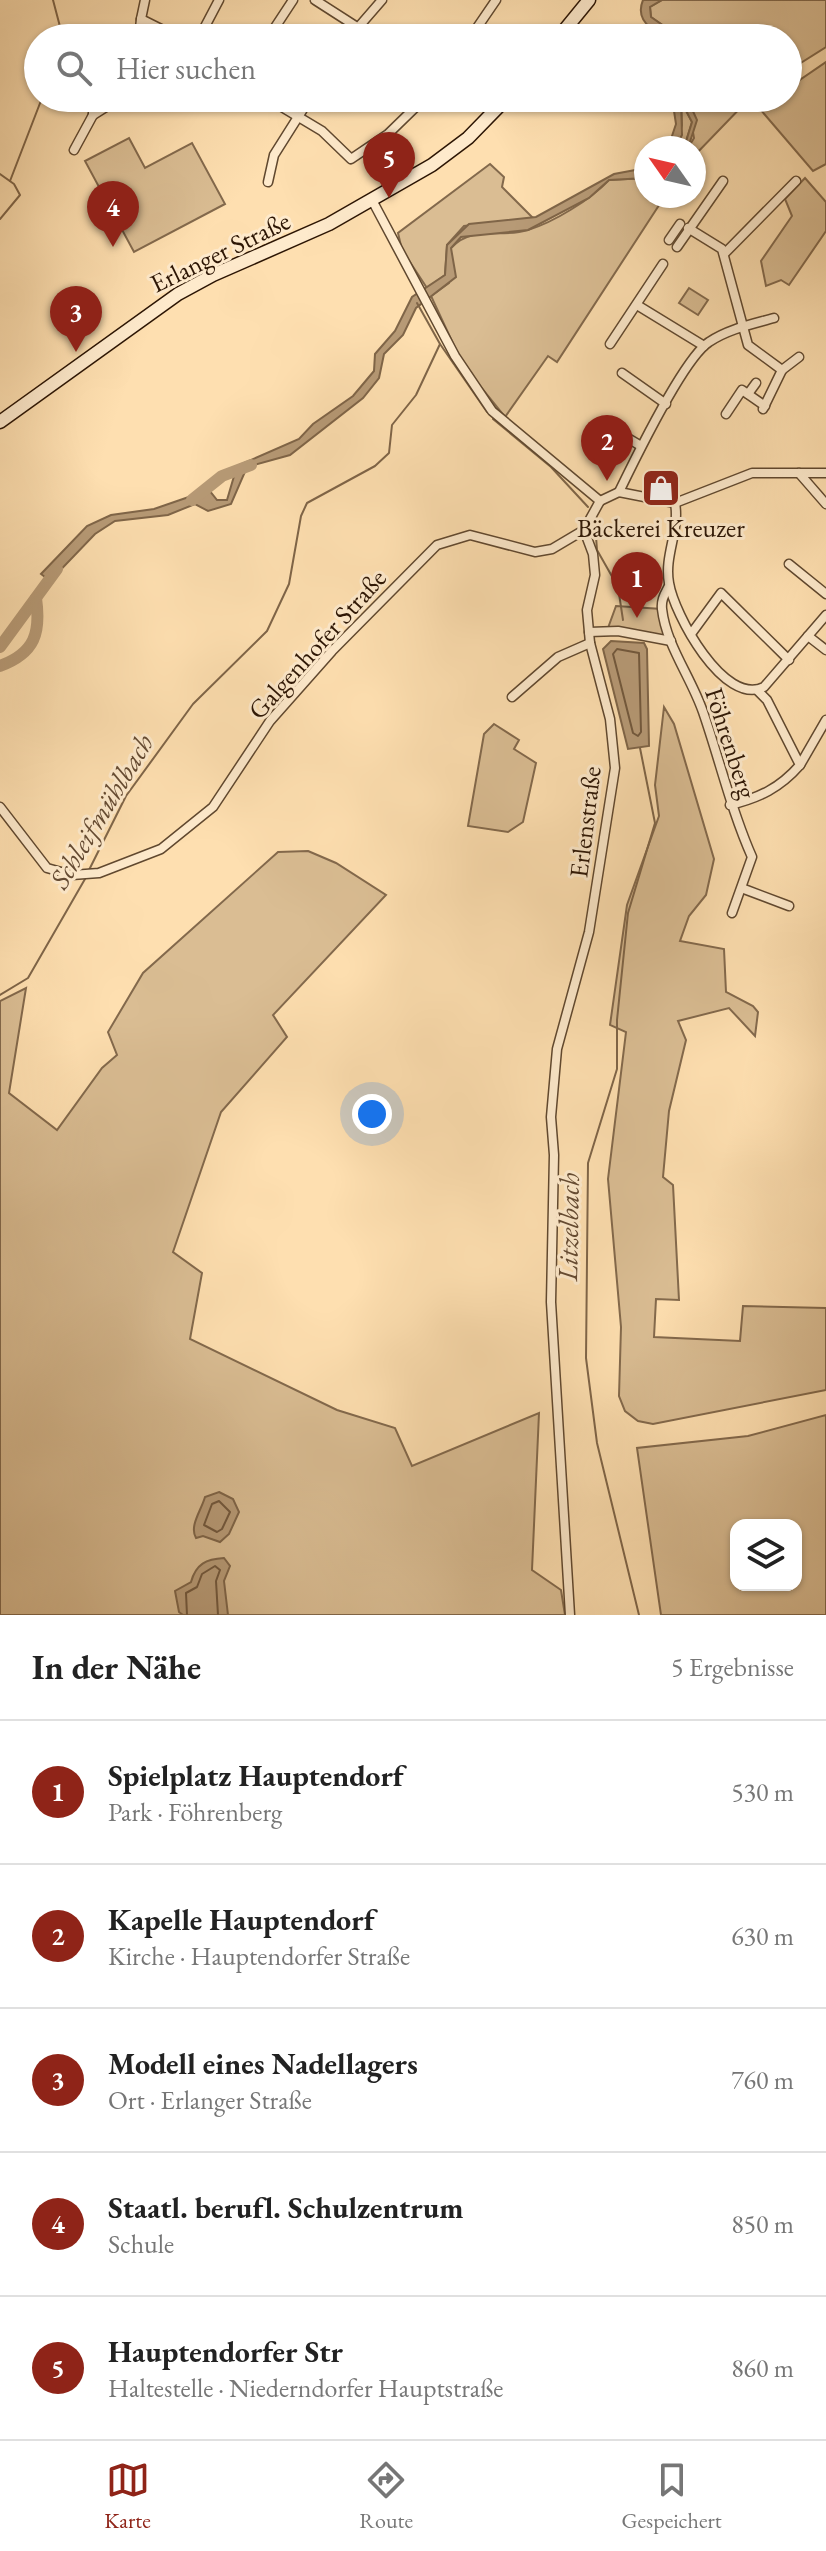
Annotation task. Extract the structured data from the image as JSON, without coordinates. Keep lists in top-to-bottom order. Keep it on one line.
{"streets":{"street":["Erlanger Straße","Galgenhofer Straße","Föhrenberg","Erlenstraße"]},"crossings":[["Galgenhofer Straße","Erlenstraße"]],"water":["Schleifmühlbach","Litzelbach"],"places":{"shop":["Bäckerei Kreuzer"]},"north":"top left","page":{"search":"Hier suchen","pins":["5","4","3","2","1"],"heading":["In der Nähe","5 Ergebnisse"],"list":[{"mark":"1","name":"Spielplatz Hauptendorf","note":"Park · Föhrenberg","value":"530 m"},{"mark":"2","name":"Kapelle Hauptendorf","note":"Kirche · Hauptendorfer Straße","value":"630 m"},{"mark":"3","name":"Modell eines Nadellagers","note":"Ort · Erlanger Straße","value":"760 m"},{"mark":"4","name":"Staatl. berufl. Schulzentrum","note":"Schule","value":"850 m"},{"mark":"5","name":"Hauptendorfer Str","note":"Haltestelle · Niederndorfer Hauptstraße","value":"860 m"}],"nav":["Karte","Route","Gespeichert"]}}
